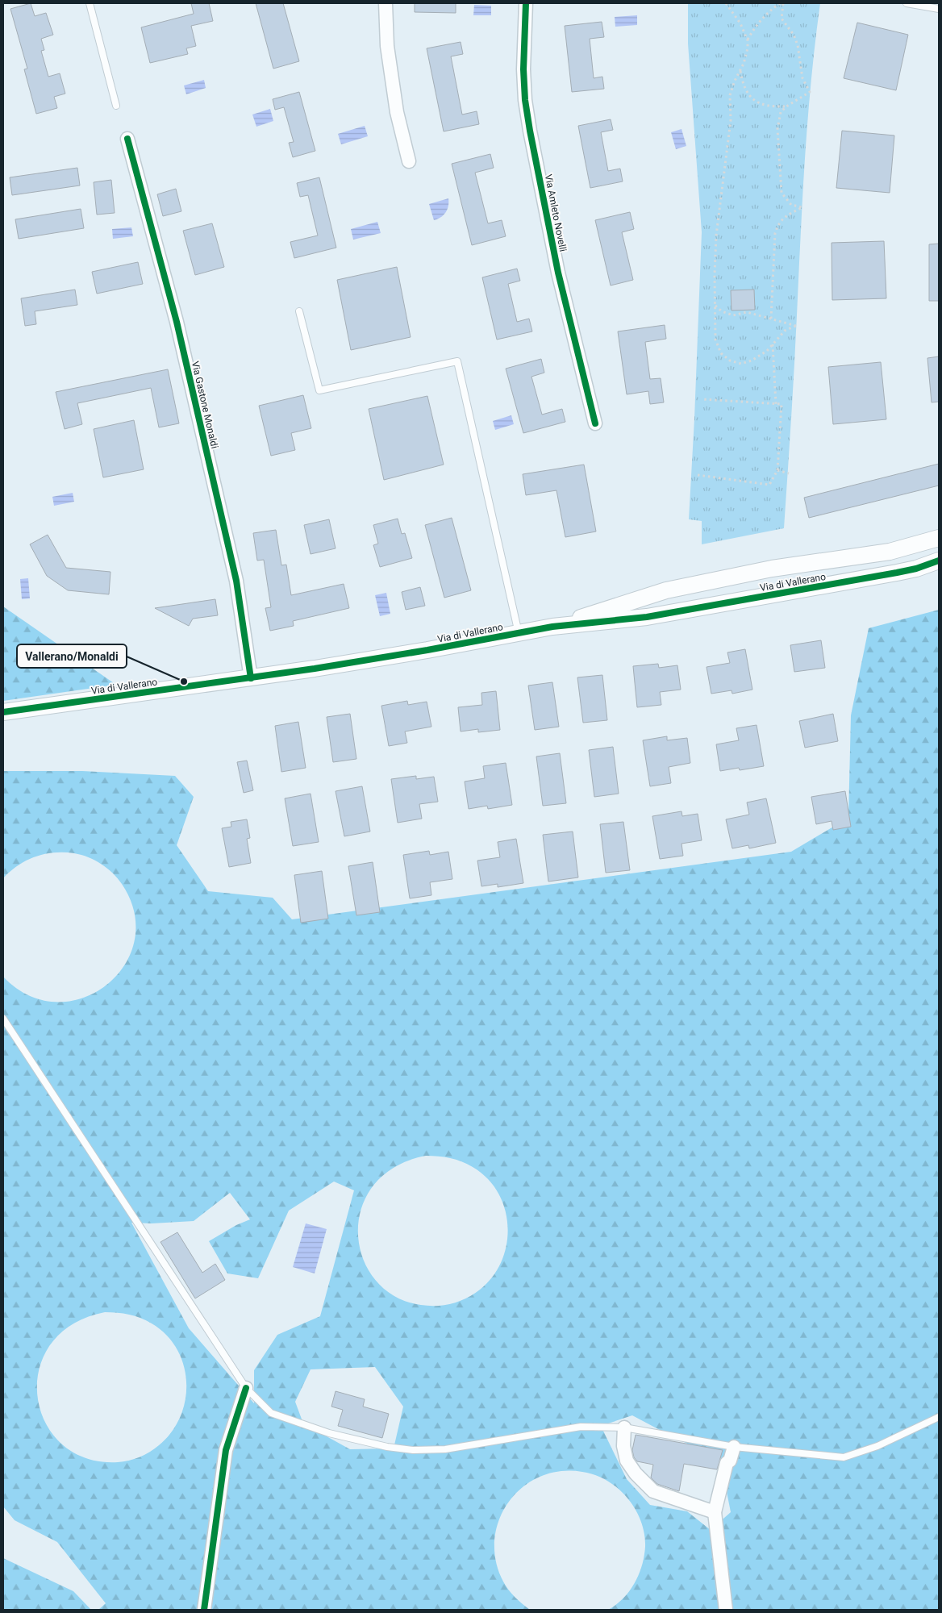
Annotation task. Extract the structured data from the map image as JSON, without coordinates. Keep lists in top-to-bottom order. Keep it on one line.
{"streets":{"street":["Via Amleto Novelli","Via Gastone Monaldi","Via di Vallerano"]},"crossings":[["Via Gastone Monaldi","Via di Vallerano"]],"places":["Vallerano/Monaldi"]}
